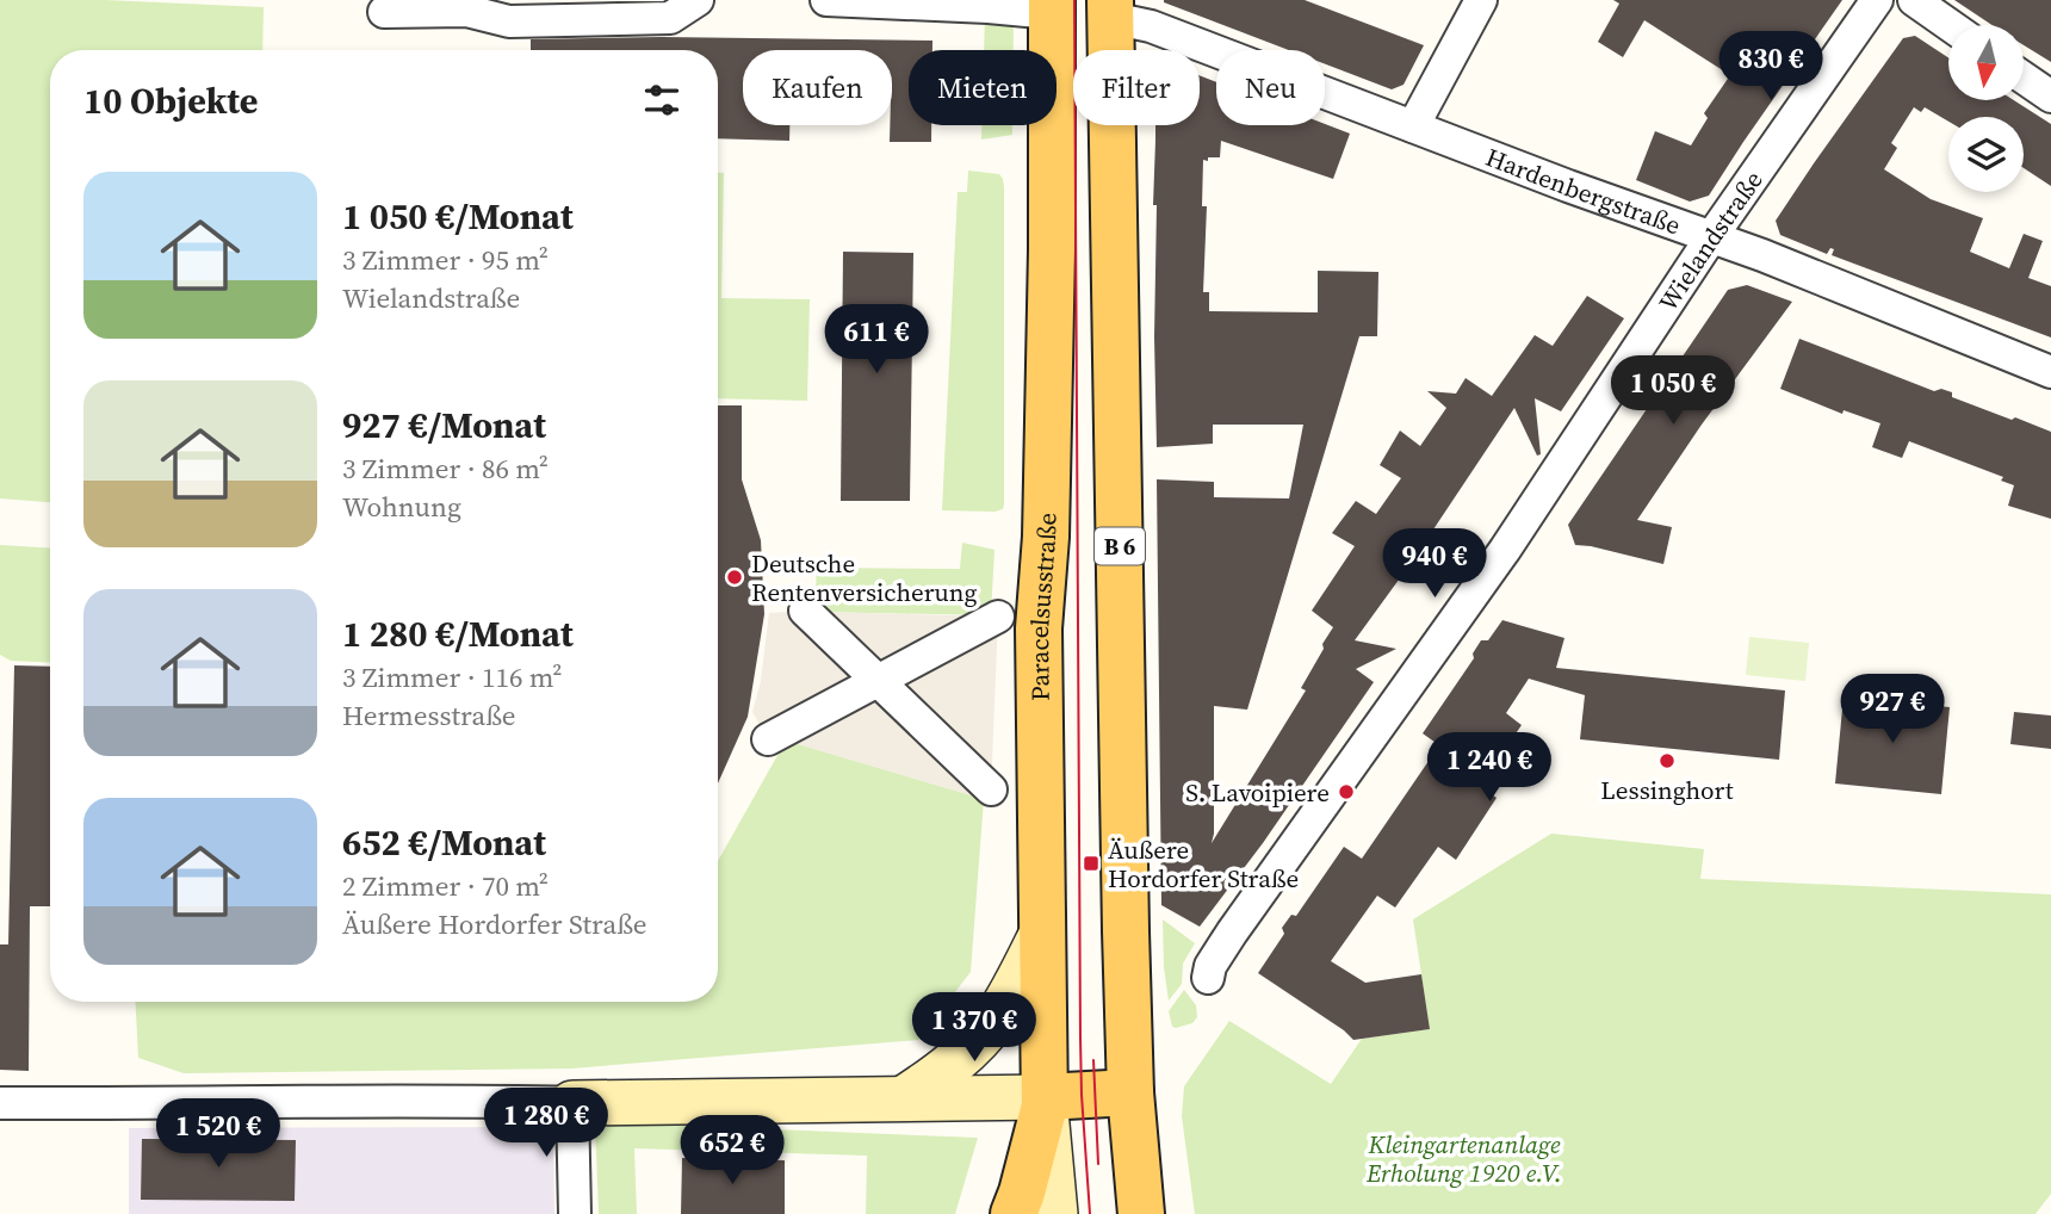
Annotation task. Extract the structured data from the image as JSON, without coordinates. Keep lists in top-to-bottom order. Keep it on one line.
{"streets":{"main road":["B 6","Paracelsusstraße"],"street":["Hardenbergstraße","Wielandstraße"]},"crossings":[["Hardenbergstraße","Wielandstraße"],["Hardenbergstraße","B 6"]],"parks":["Kleingartenanlage Erholung 1920 e.V."],"places":{"other":["Deutsche Rentenversicherung","Lessinghort","S. Lavoipiere"],"transit":["Äußere Hordorfer Straße"]},"north":"bottom","page":{"price":["830 €","611 €","1 050 €","940 €","927 €","1 240 €","1 370 €","1 280 €","1 520 €","652 €"],"chip":["Kaufen","Mieten","Filter","Neu"],"heading":"10 Objekte","list":[{"name":"1 050 €/Monat","note":"3 Zimmer · 95 m² · Wielandstraße"},{"name":"927 €/Monat","note":"3 Zimmer · 86 m² · Wohnung"},{"name":"1 280 €/Monat","note":"3 Zimmer · 116 m² · Hermesstraße"},{"name":"652 €/Monat","note":"2 Zimmer · 70 m² · Äußere Hordorfer Straße"}]}}
